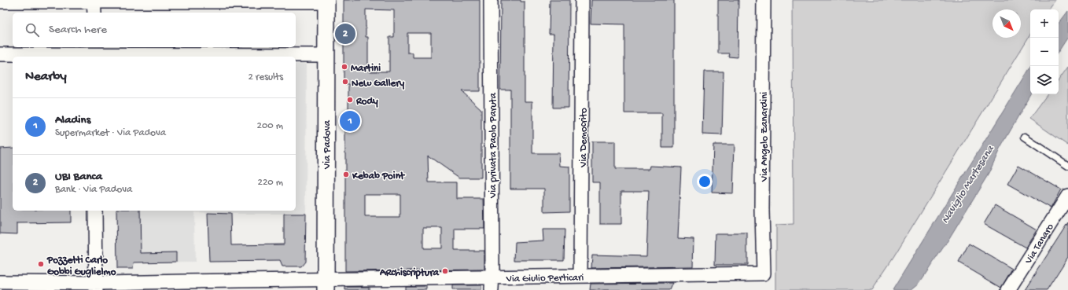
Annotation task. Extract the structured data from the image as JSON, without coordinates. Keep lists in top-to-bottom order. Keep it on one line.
{"streets":{"street":["Via Angelo Zanardini","Via Democrito","Via Padova","Via privata Paolo Paruta","Via Tanaro","Via Giulio Perticari"]},"crossings":[["Via Angelo Zanardini","Via Giulio Perticari"],["Via Democrito","Via Giulio Perticari"],["Via Padova","Via Giulio Perticari"],["Via privata Paolo Paruta","Via Giulio Perticari"]],"water":["Naviglio Martesana"],"places":["Martini","New Gallery","Rody","Kebab Point","Pozzetti Carlo Gobbi Guglielmo","ARchiscriptura"],"north":"bottom right","page":{"map_buttons":["+","−"],"search":"Search here","pins":["2","1"],"heading":["Nearby","2 results"],"list":[{"mark":"1","name":"Aladins","note":"Supermarket · Via Padova","value":"200 m"},{"mark":"2","name":"UBI Banca","note":"Bank · Via Padova","value":"220 m"}]}}
